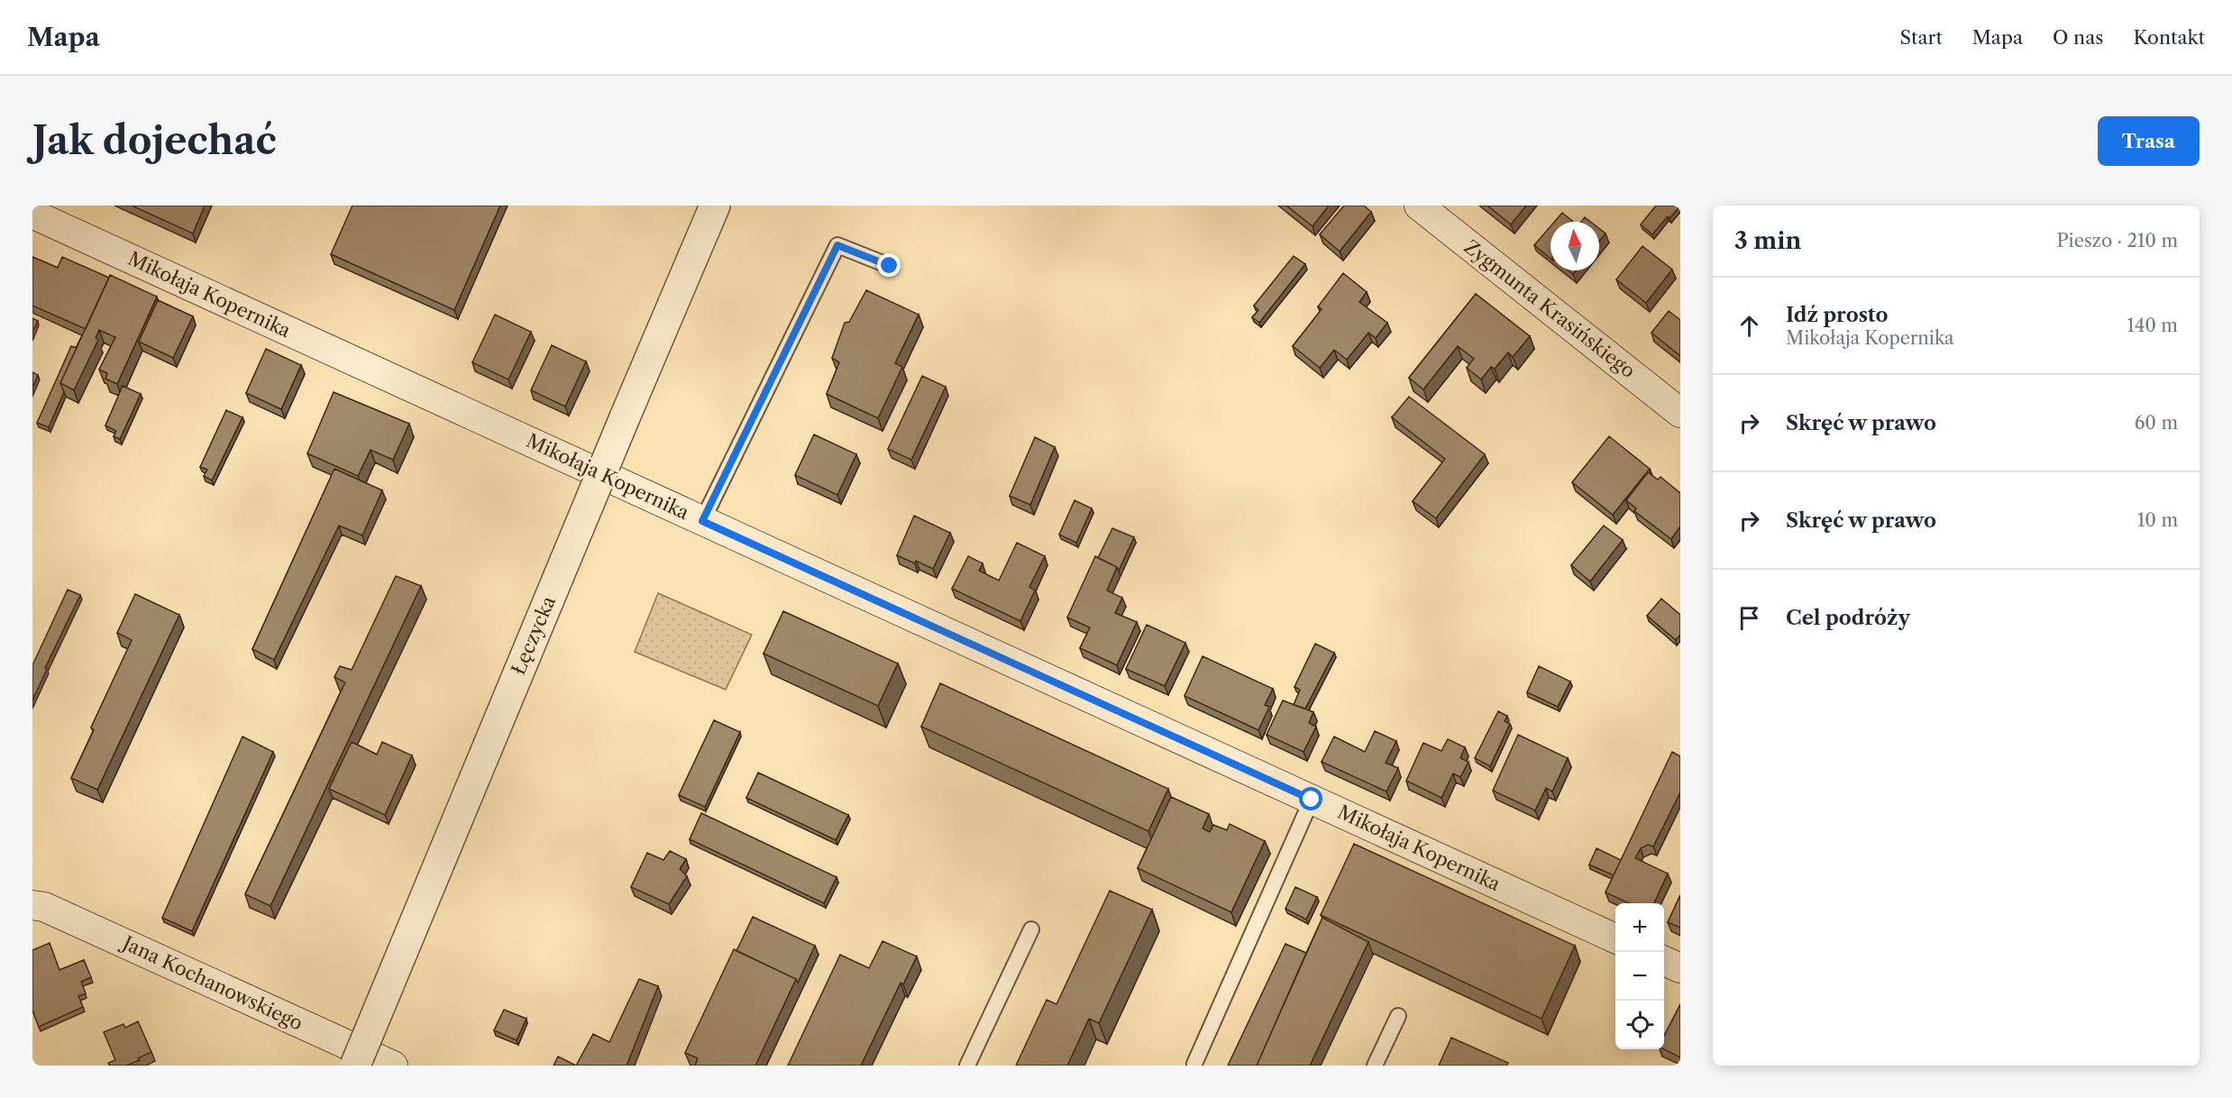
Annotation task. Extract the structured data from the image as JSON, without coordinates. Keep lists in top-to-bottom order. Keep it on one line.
{"streets":{"street":["Mikołaja Kopernika","Zygmunta Krasińskiego","Łęczycka","Jana Kochanowskiego"]},"north":"top","page":{"header":"Mapa","nav":["Start","Mapa","O nas","Kontakt"],"buttons":"Trasa","title":"Jak dojechać","heading":["3 min","Pieszo · 210 m"],"list":[["Idź prosto","Mikołaja Kopernika","140 m"],["Skręć w prawo","60 m"],["Skręć w prawo","10 m"],"Cel podróży"],"map_buttons":["+","−"]}}
